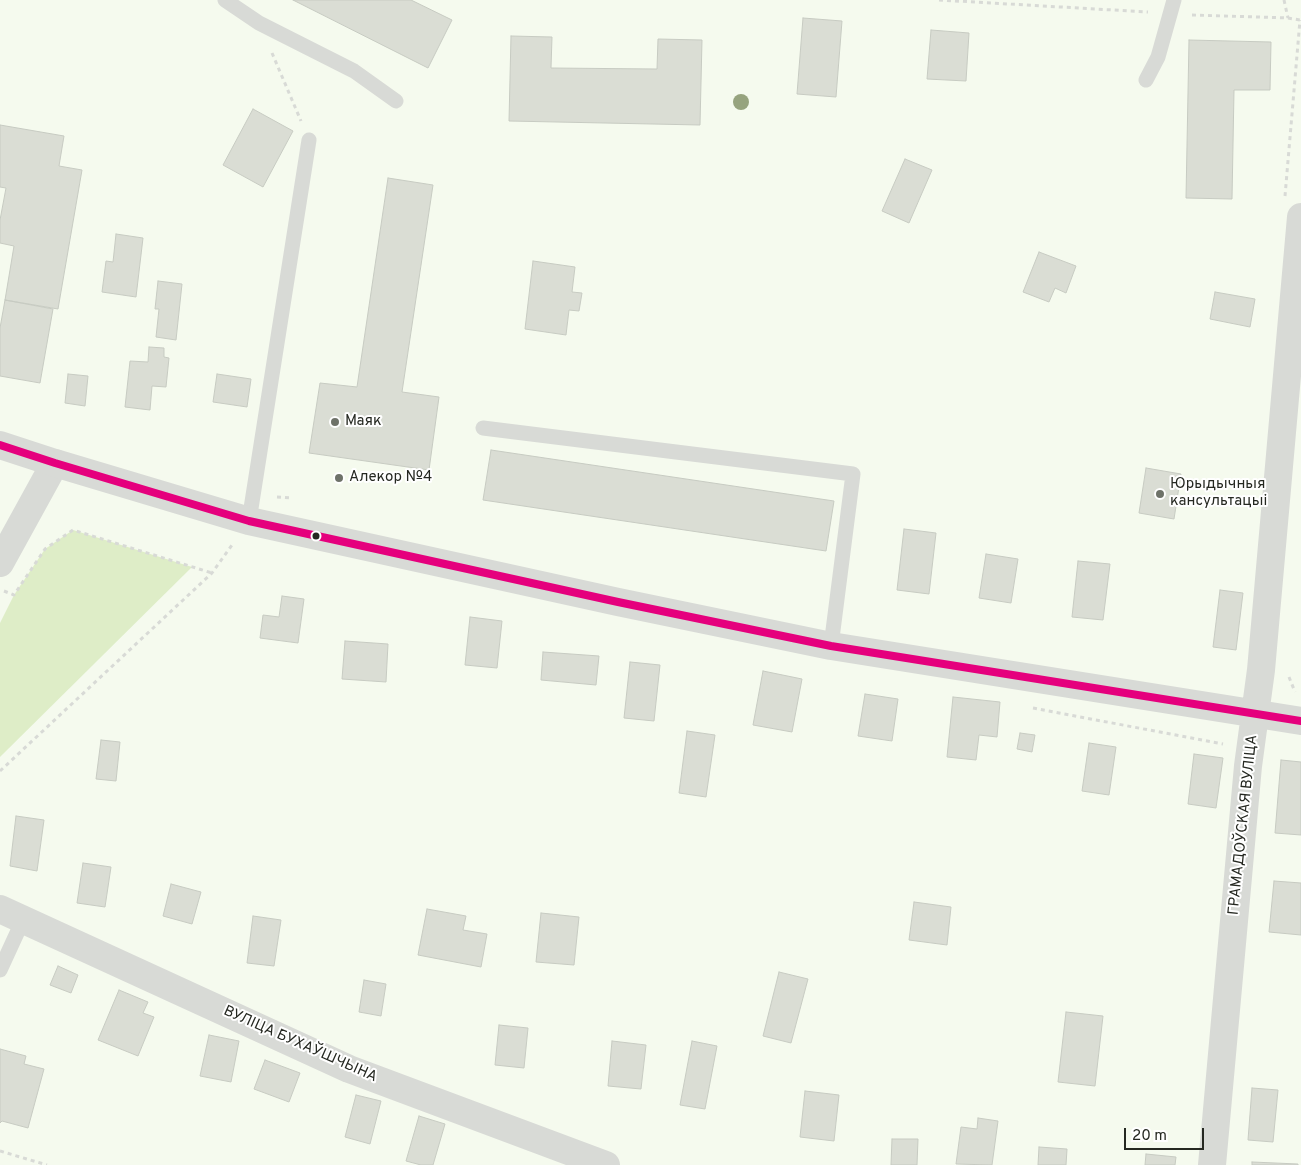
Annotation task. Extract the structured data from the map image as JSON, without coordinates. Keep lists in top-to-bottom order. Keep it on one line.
{"streets":{"street":["ГРАМАДОЎСКАЯ ВУЛІЦА","ВУЛІЦА БУХАЎШЧЫНА"]},"places":["Маяк","Алекор №4","Юрыдычныя кансультацыі"],"scale_bar":"20 m"}
